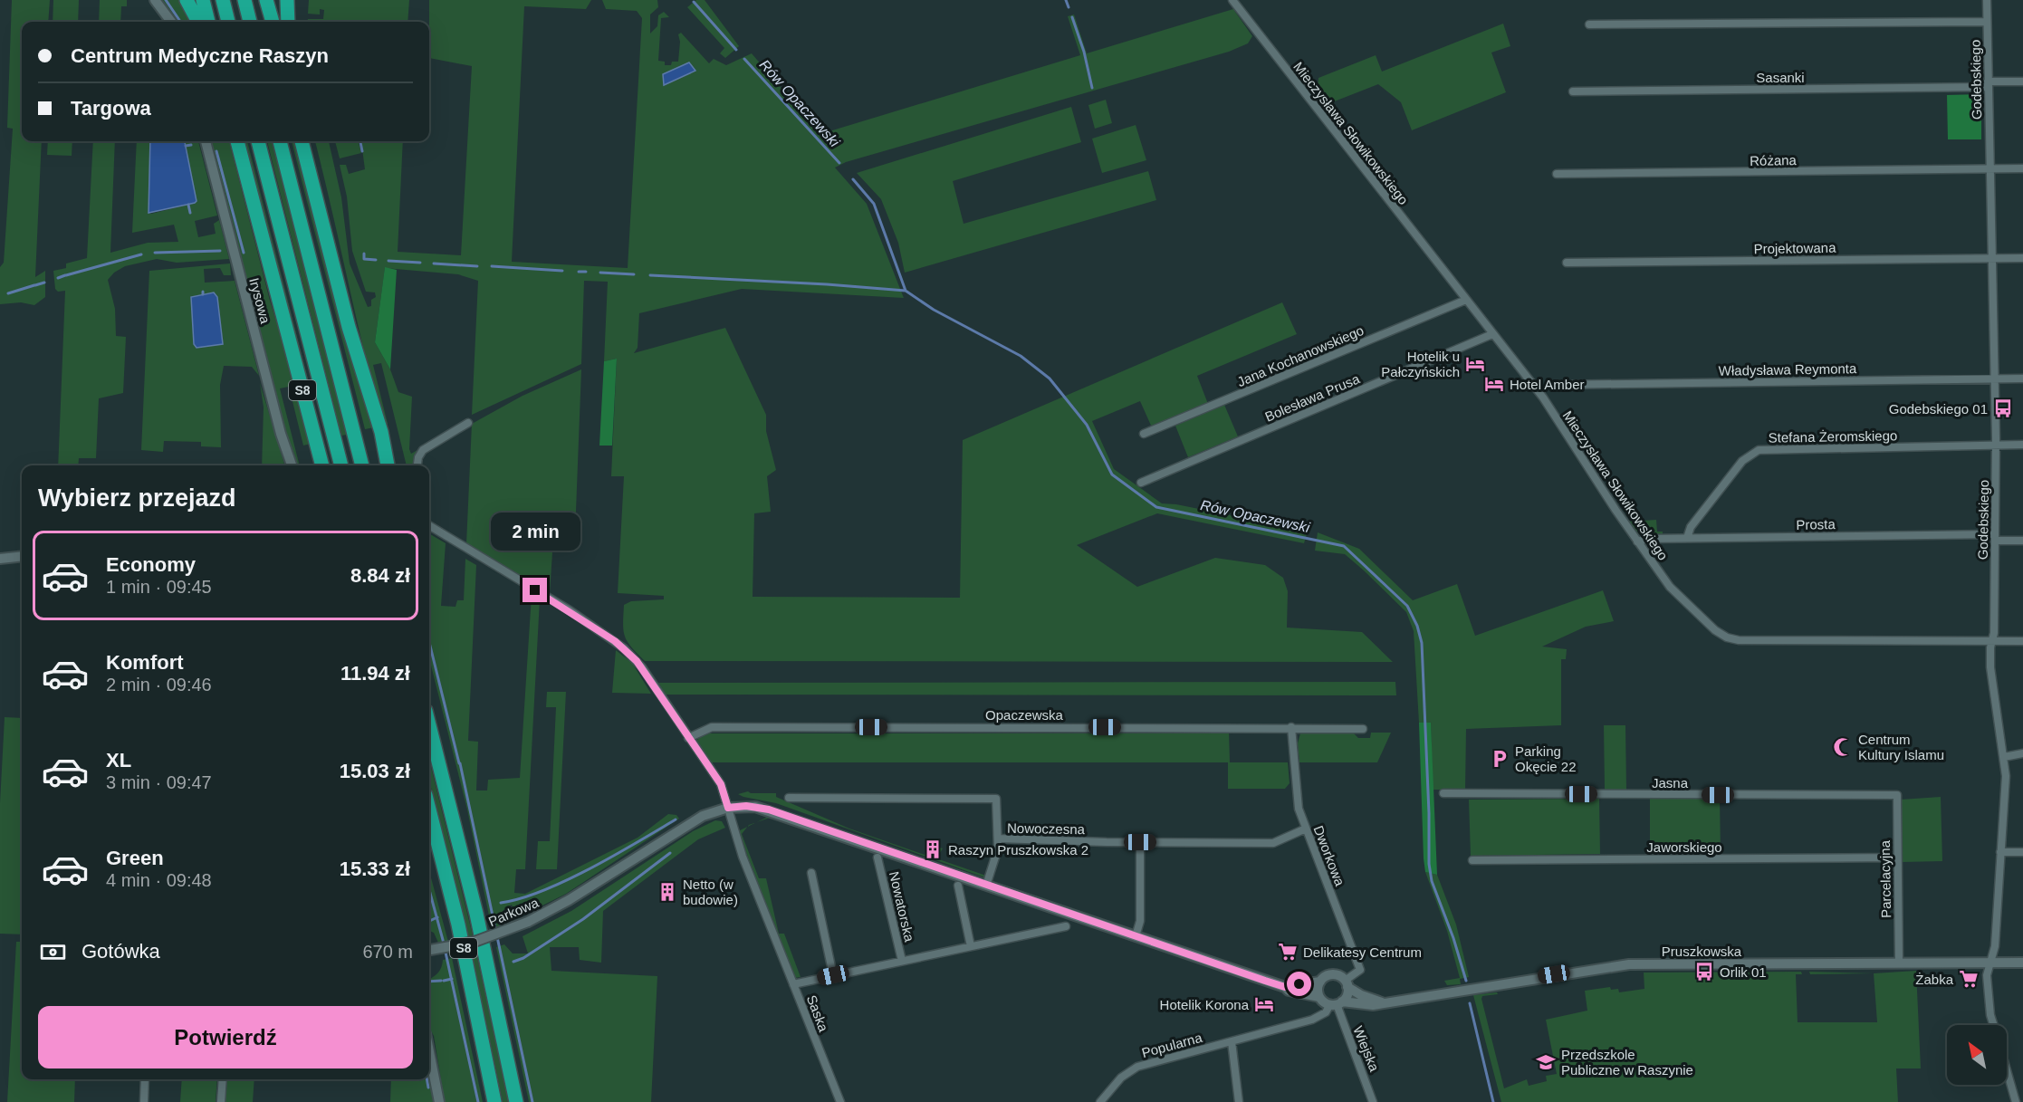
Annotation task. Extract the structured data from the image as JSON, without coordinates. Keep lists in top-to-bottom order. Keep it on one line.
{"streets":{"highway":["S8"],"street":["Sasanki","Godebskiego","Mieczysława Słowikowskiego","Różana","Projektowana","Irysowa","Jana Kochanowskiego","Władysława Reymonta","Bolesława Prusa","Stefana Żeromskiego","Prosta","Opaczewska","Jasna","Nowoczesna","Jaworskiego","Dworkowa","Parcelacyjna","Nowatorska","Parkowa","Pruszkowska","Saska","Popularna","Wiejska"]},"crossings":[["Sasanki","Godebskiego"],["Godebskiego","Mieczysława Słowikowskiego"],["Godebskiego","Różana"],["Godebskiego","Projektowana"],["Godebskiego","Władysława Reymonta"],["Godebskiego","Stefana Żeromskiego"],["Godebskiego","Prosta"],["Godebskiego","Pruszkowska"],["Mieczysława Słowikowskiego","Jana Kochanowskiego"],["Mieczysława Słowikowskiego","Bolesława Prusa"],["Mieczysława Słowikowskiego","Prosta"],["Stefana Żeromskiego","Prosta"],["Opaczewska","Dworkowa"],["Jasna","Parcelacyjna"],["Nowoczesna","Dworkowa"],["Jaworskiego","Parcelacyjna"],["Dworkowa","Pruszkowska"],["Dworkowa","Popularna"],["Dworkowa","Wiejska"],["Parcelacyjna","Pruszkowska"],["Nowatorska","Saska"],["Parkowa","Saska"],["Pruszkowska","Popularna"],["Pruszkowska","Wiejska"],["Popularna","Wiejska"]],"water":["Rów Opaczewski"],"places":{"hotel":["Hotelik u Pałczyńskich","Hotel Amber","Hotelik Korona"],"bus stop":["Godebskiego 01","Orlik 01"],"mosque":["Centrum Kultury Islamu"],"parking":["Parking Okęcie 22"],"building":["Raszyn Pruszkowska 2","Netto (w budowie)"],"supermarket":["Delikatesy Centrum","Żabka"],"school or university":["Przedszkole Publiczne w Raszynie"]},"north":"top left","page":{"banner":["Centrum Medyczne Raszyn","Targowa"],"heading":"Wybierz przejazd","bubble":"2 min","list":[{"name":"Economy","note":"1 min · 09:45","value":"8.84 zł"},{"name":"Komfort","note":"2 min · 09:46","value":"11.94 zł"},{"name":"XL","note":"3 min · 09:47","value":"15.03 zł"},{"name":"Green","note":"4 min · 09:48","value":"15.33 zł"}],"pay":["Gotówka","670 m"],"buttons":"Potwierdź"}}
